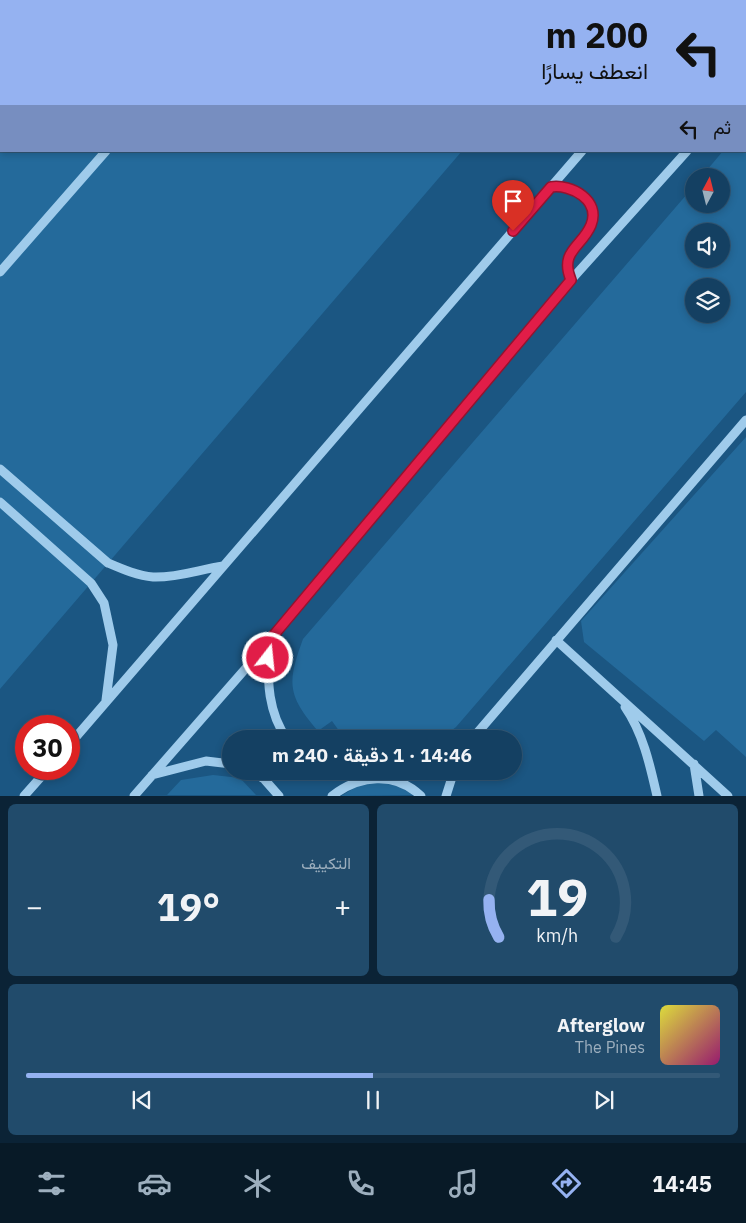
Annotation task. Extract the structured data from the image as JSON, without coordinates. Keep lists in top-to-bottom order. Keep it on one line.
{"north":"top","page":{"turn":["200 m","انعطف يسارًا"],"then":"ثم","limit":"30","trip":"14:46 · 1 دقيقة · 240 m","tile":"التكييف","heat":["−","19°","+"],"song":["Afterglow","The Pines"],"tabs":"14:45","gauge":["19","km/h"]}}
